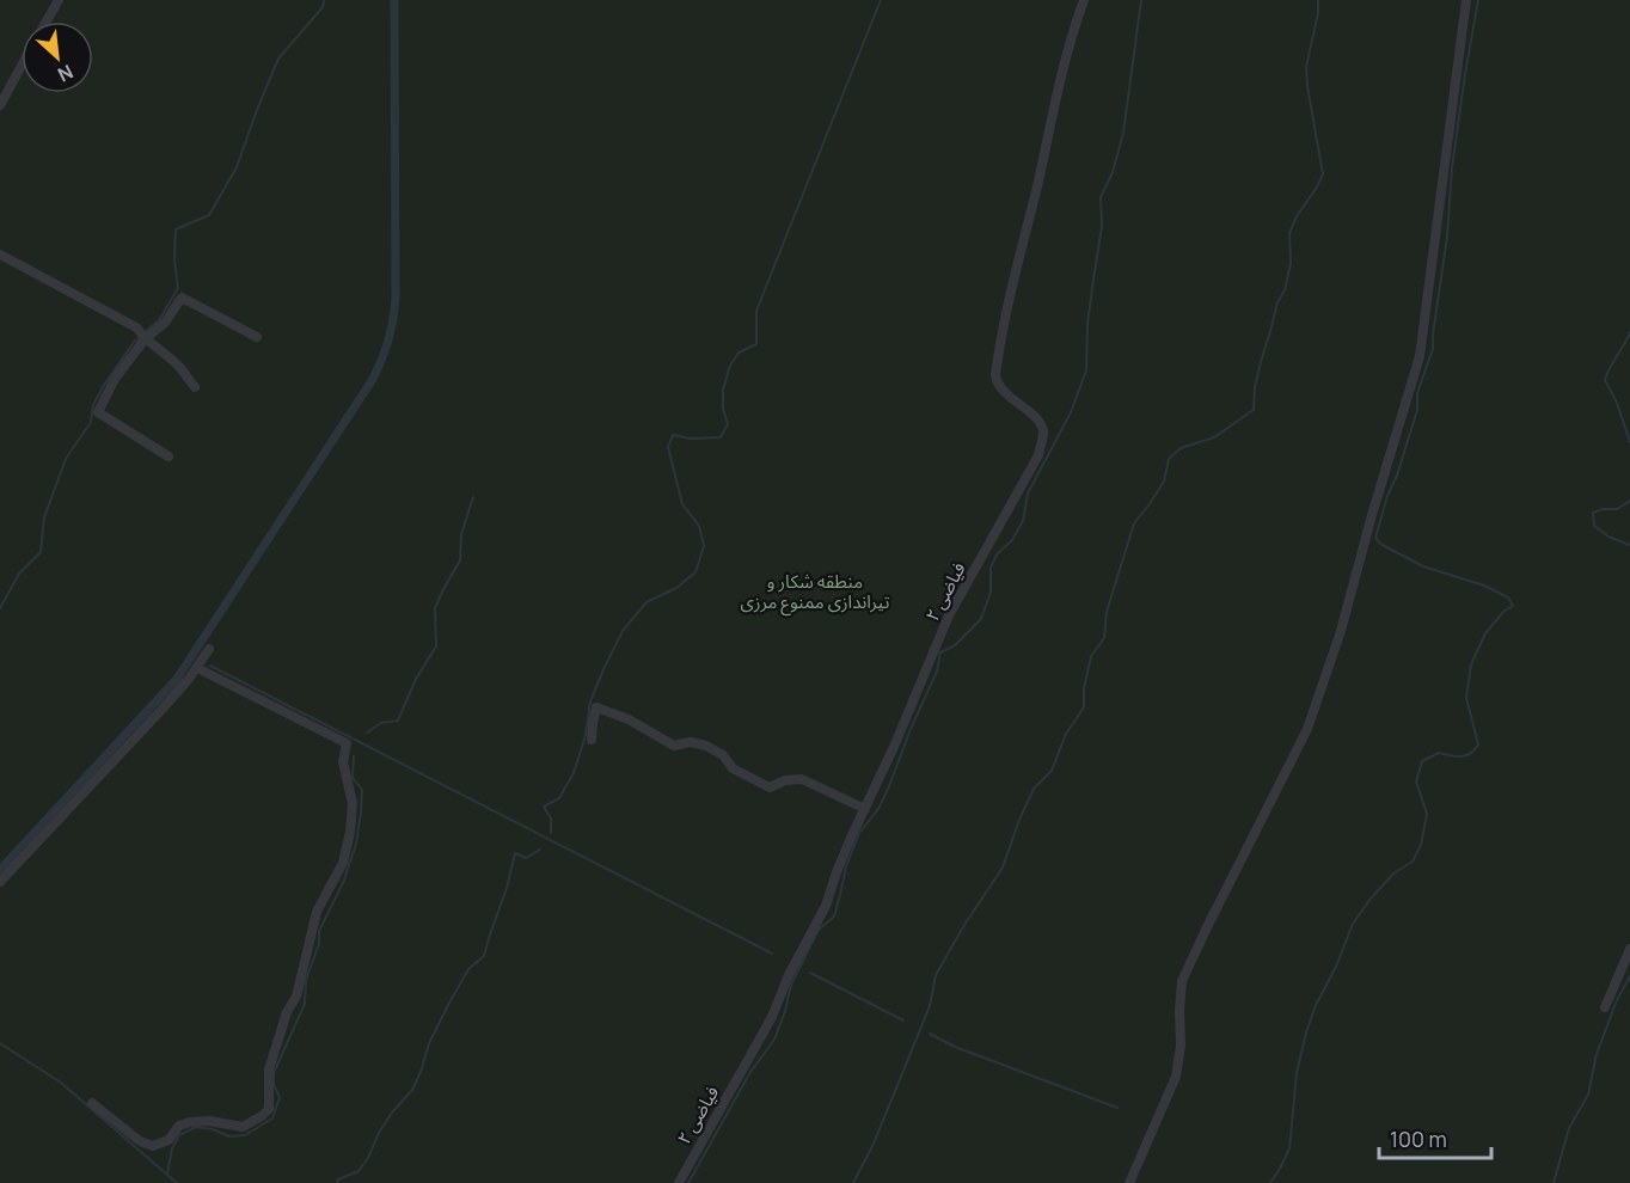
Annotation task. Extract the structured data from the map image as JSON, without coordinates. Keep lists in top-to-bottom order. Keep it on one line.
{"streets":{"street":["فیاضی ۲"]},"parks":["منطقه شکار و تیراندازی ممنوع مرزی"],"scale_bar":"100 m","north":"bottom right"}
